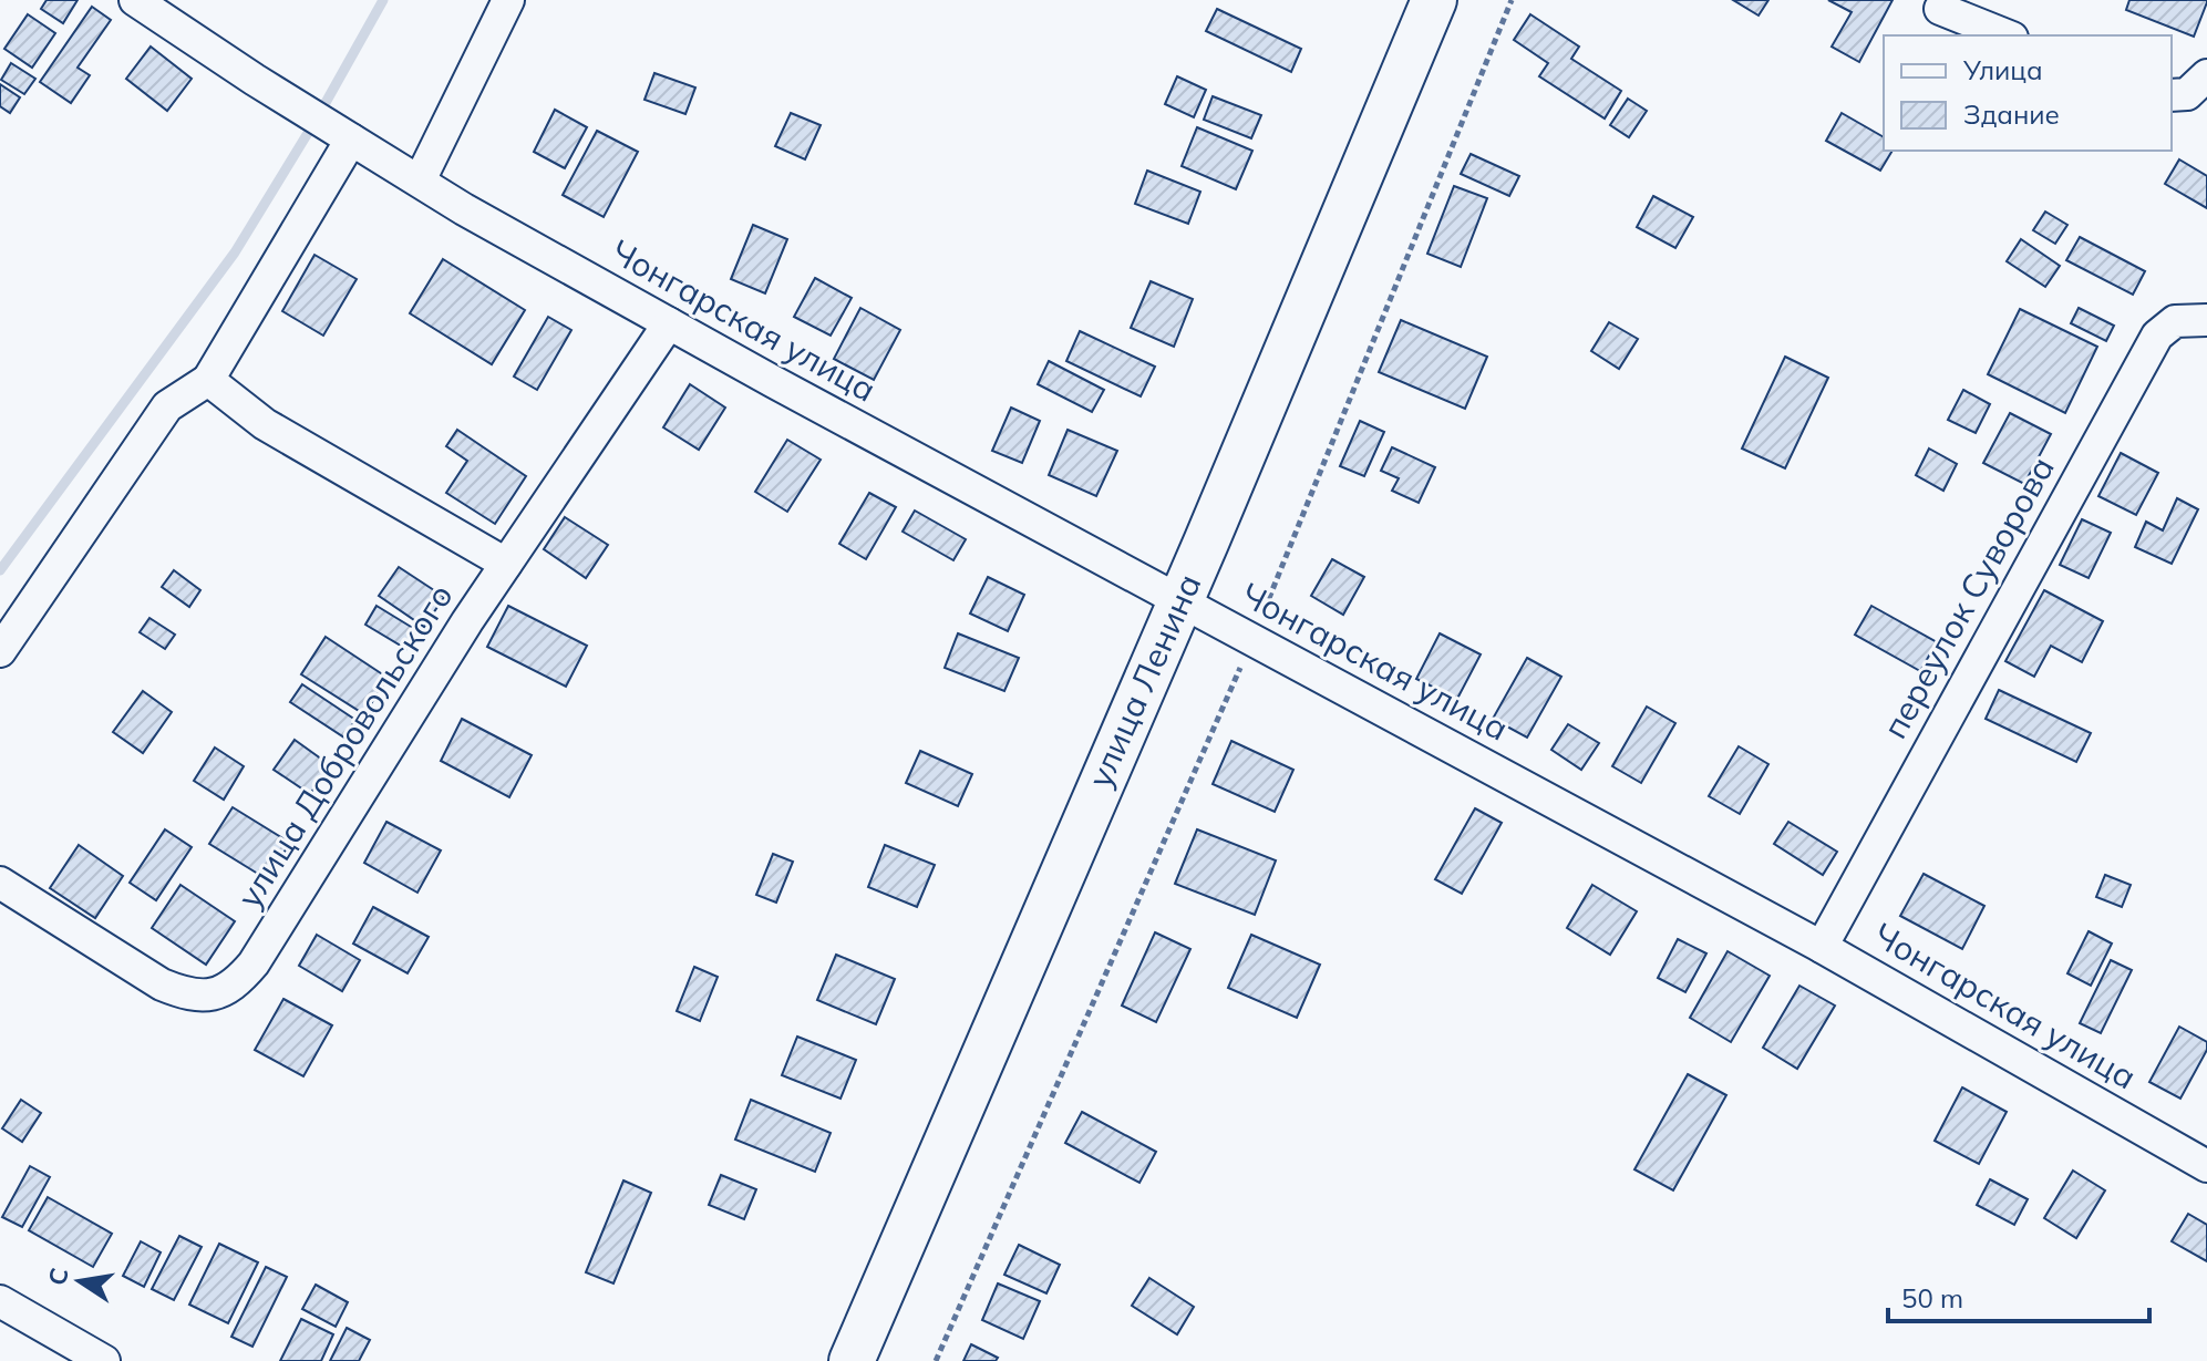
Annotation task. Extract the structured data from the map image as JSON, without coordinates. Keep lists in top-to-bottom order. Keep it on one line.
{"streets":{"street":["Чонгарская улица","переулок Суворова","улица Ленина","улица Добровольского"]},"crossings":[["Чонгарская улица","переулок Суворова"],["Чонгарская улица","улица Ленина"],["Чонгарская улица","улица Добровольского"]],"legend":["Улица","Здание"],"scale_bar":"50 m","north":"left"}
